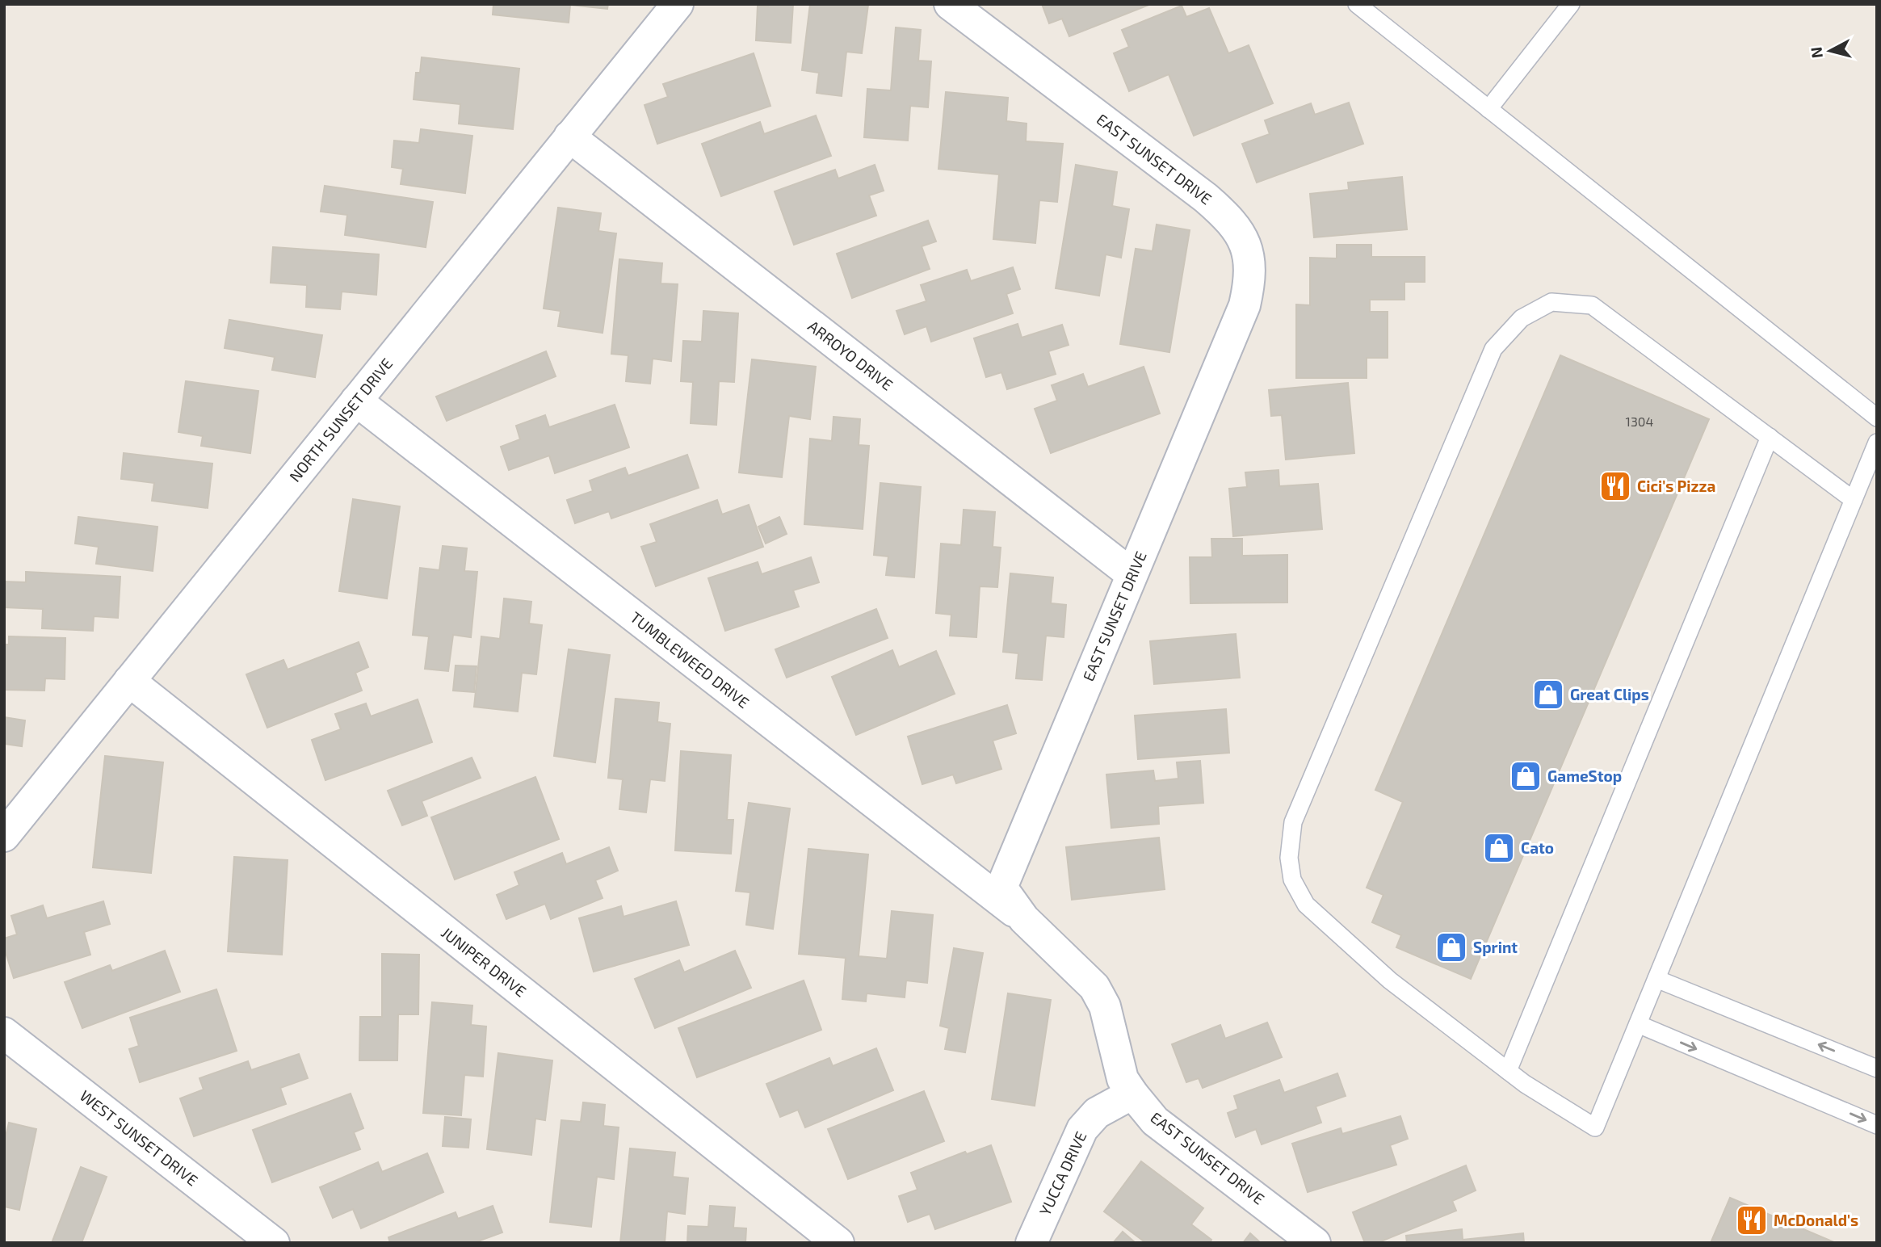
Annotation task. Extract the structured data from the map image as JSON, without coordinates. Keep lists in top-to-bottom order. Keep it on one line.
{"streets":{"street":["EAST SUNSET DRIVE","ARROYO DRIVE","NORTH SUNSET DRIVE","TUMBLEWEED DRIVE","JUNIPER DRIVE","WEST SUNSET DRIVE","YUCCA DRIVE"]},"crossings":[["EAST SUNSET DRIVE","ARROYO DRIVE"],["EAST SUNSET DRIVE","TUMBLEWEED DRIVE"],["EAST SUNSET DRIVE","YUCCA DRIVE"],["ARROYO DRIVE","NORTH SUNSET DRIVE"],["NORTH SUNSET DRIVE","TUMBLEWEED DRIVE"],["NORTH SUNSET DRIVE","JUNIPER DRIVE"]],"places":{"restaurant":["Cici's Pizza","McDonald's"],"shop":["Great Clips","GameStop","Cato","Sprint"]},"house_numbers":["1304"],"north":"left"}
